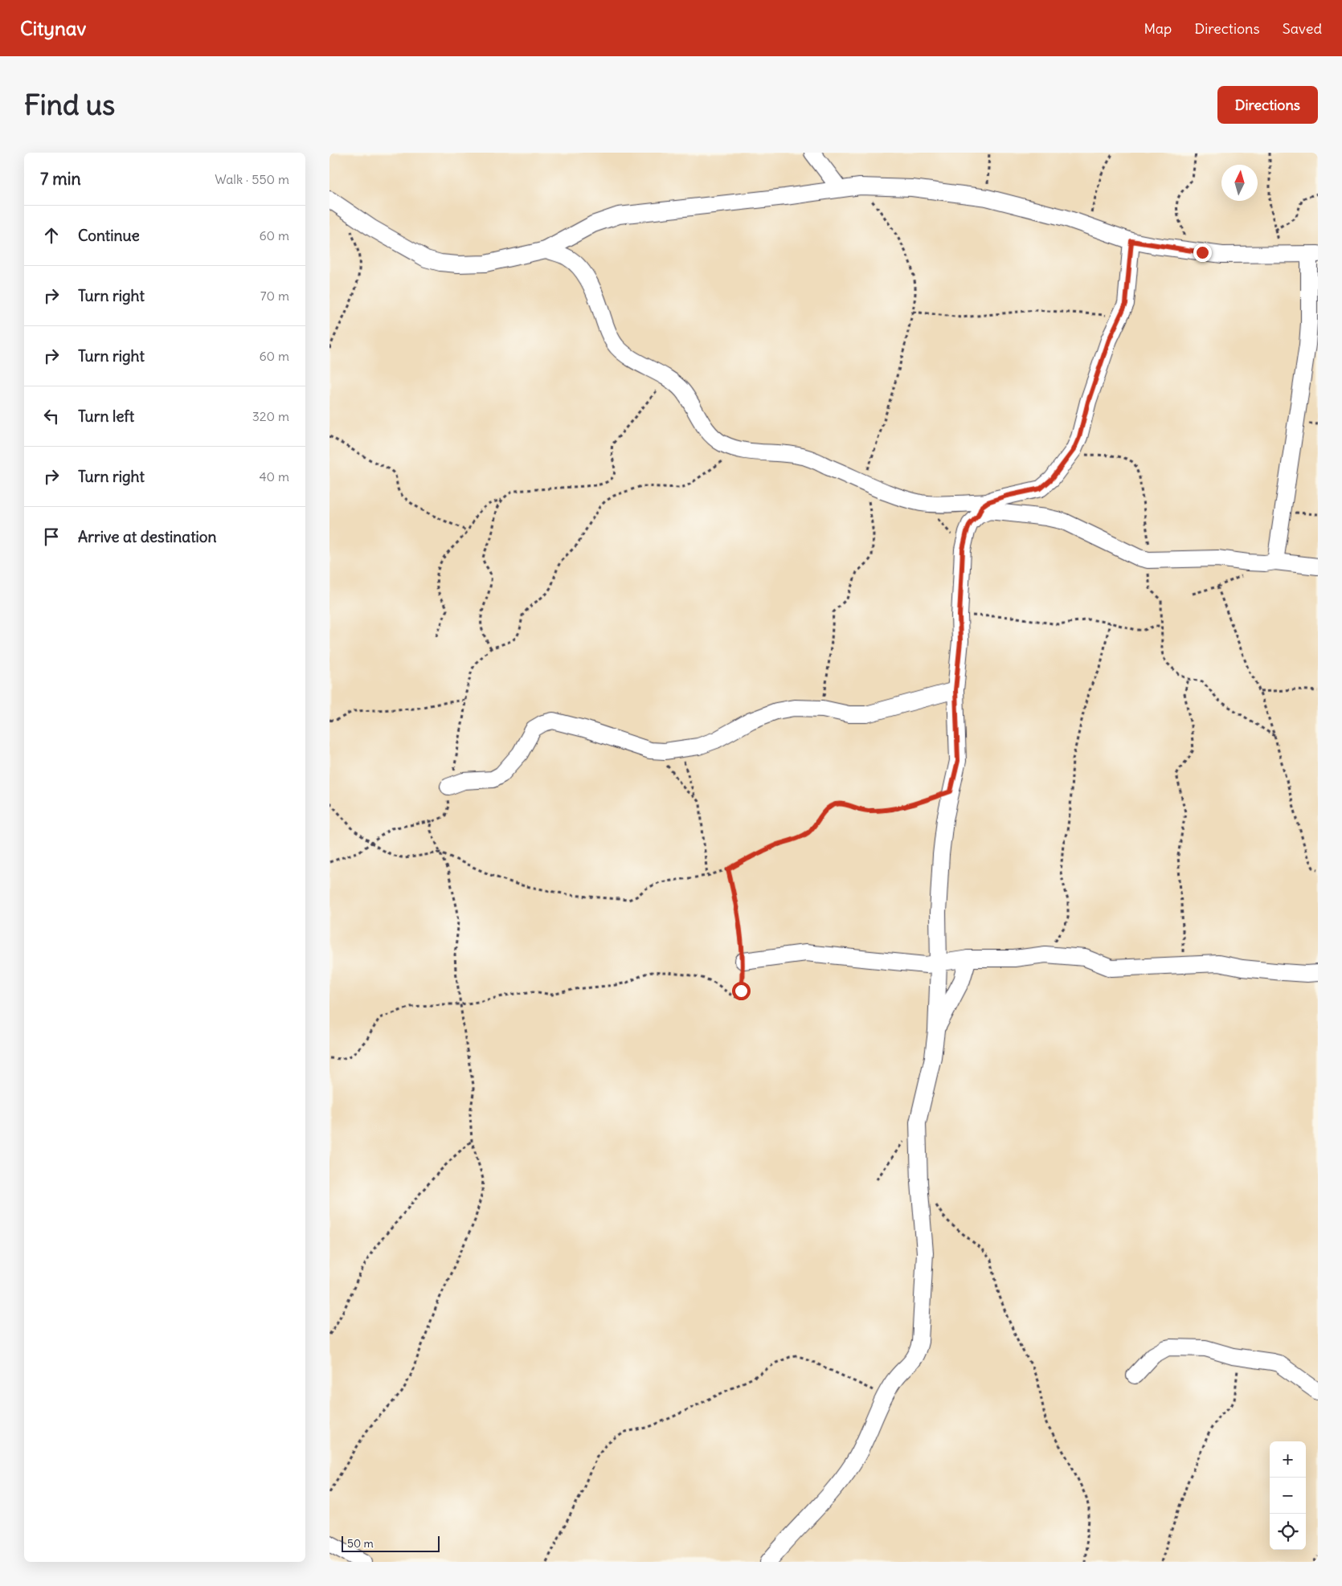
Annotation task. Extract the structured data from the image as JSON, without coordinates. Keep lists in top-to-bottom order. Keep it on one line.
{"scale_bar":"50 m","north":"top","page":{"header":"Citynav","nav":["Map","Directions","Saved"],"buttons":"Directions","title":"Find us","heading":["7 min","Walk · 550 m"],"list":[["Continue","60 m"],["Turn right","70 m"],["Turn right","60 m"],["Turn left","320 m"],["Turn right","40 m"],"Arrive at destination"],"map_buttons":["+","−"],"scale":"50 m"}}
